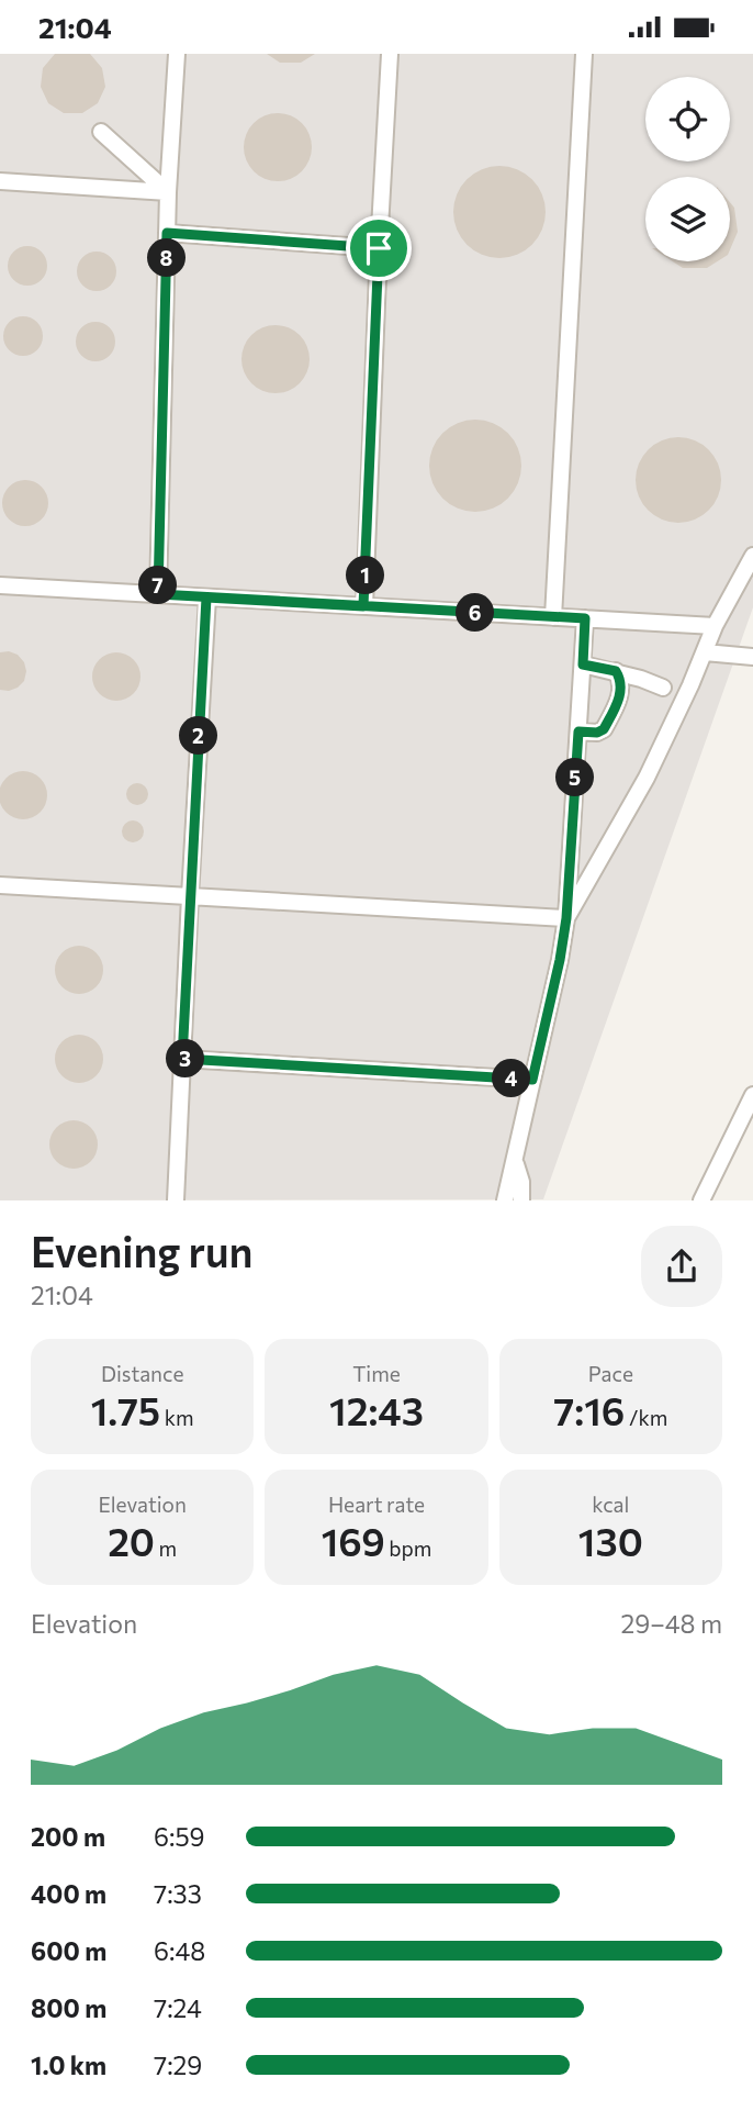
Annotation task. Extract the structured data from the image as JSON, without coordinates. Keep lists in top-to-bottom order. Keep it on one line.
{"page":{"status":"21:04","pins":["8","1","7","6","2","5","3","4"],"heading":["Evening run","21:04"],"stats":[["Distance","1.75 km"],["Time","12:43"],["Pace","7:16 /km"],["Elevation","20 m"],["Heart rate","169 bpm"],["kcal","130"]],"chart":["Elevation","29–48 m"],"list":[{"name":"200 m","note":"6:59"},{"name":"400 m","note":"7:33"},{"name":"600 m","note":"6:48"},{"name":"800 m","note":"7:24"},{"name":"1.0 km","note":"7:29"}]}}
